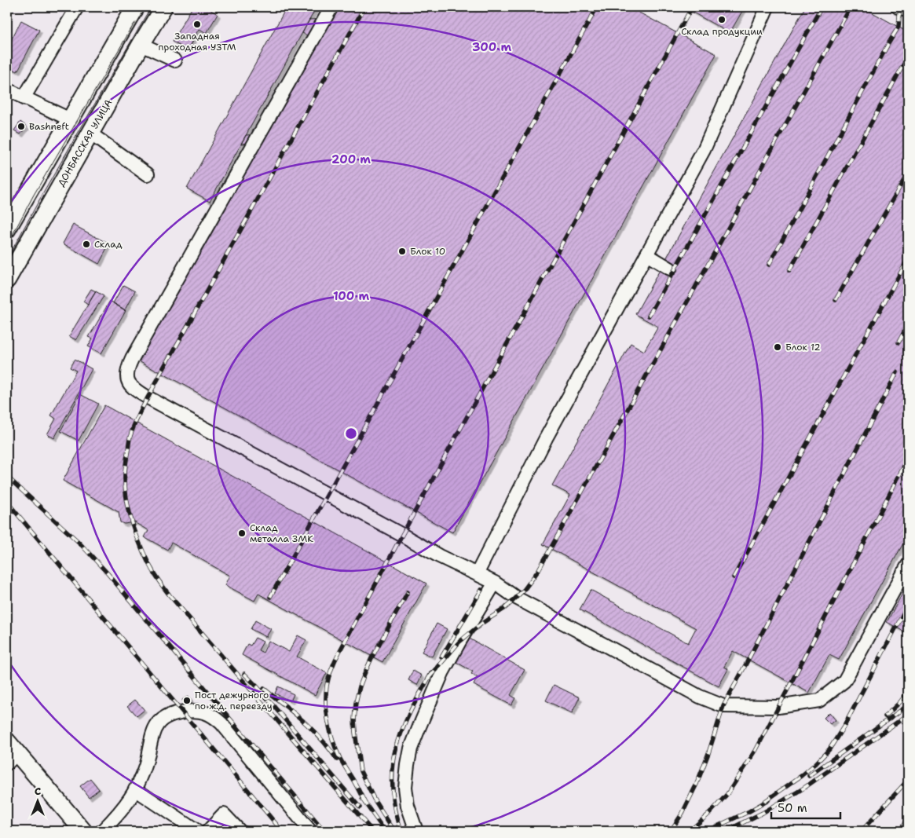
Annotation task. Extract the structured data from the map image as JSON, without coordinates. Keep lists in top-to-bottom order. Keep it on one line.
{"streets":{"main road":["ДОНБАССКАЯ УЛИЦА"]},"places":["Склад продукции","Западная проходная УЗТМ","Bashneft","Склад","Блок 10","Блок 12","Склад металла ЗМК","Пост дежурного по ж.д. переезду"],"scale_bar":"50 m","north":"top","rings":["300 m","200 m","100 m"]}
